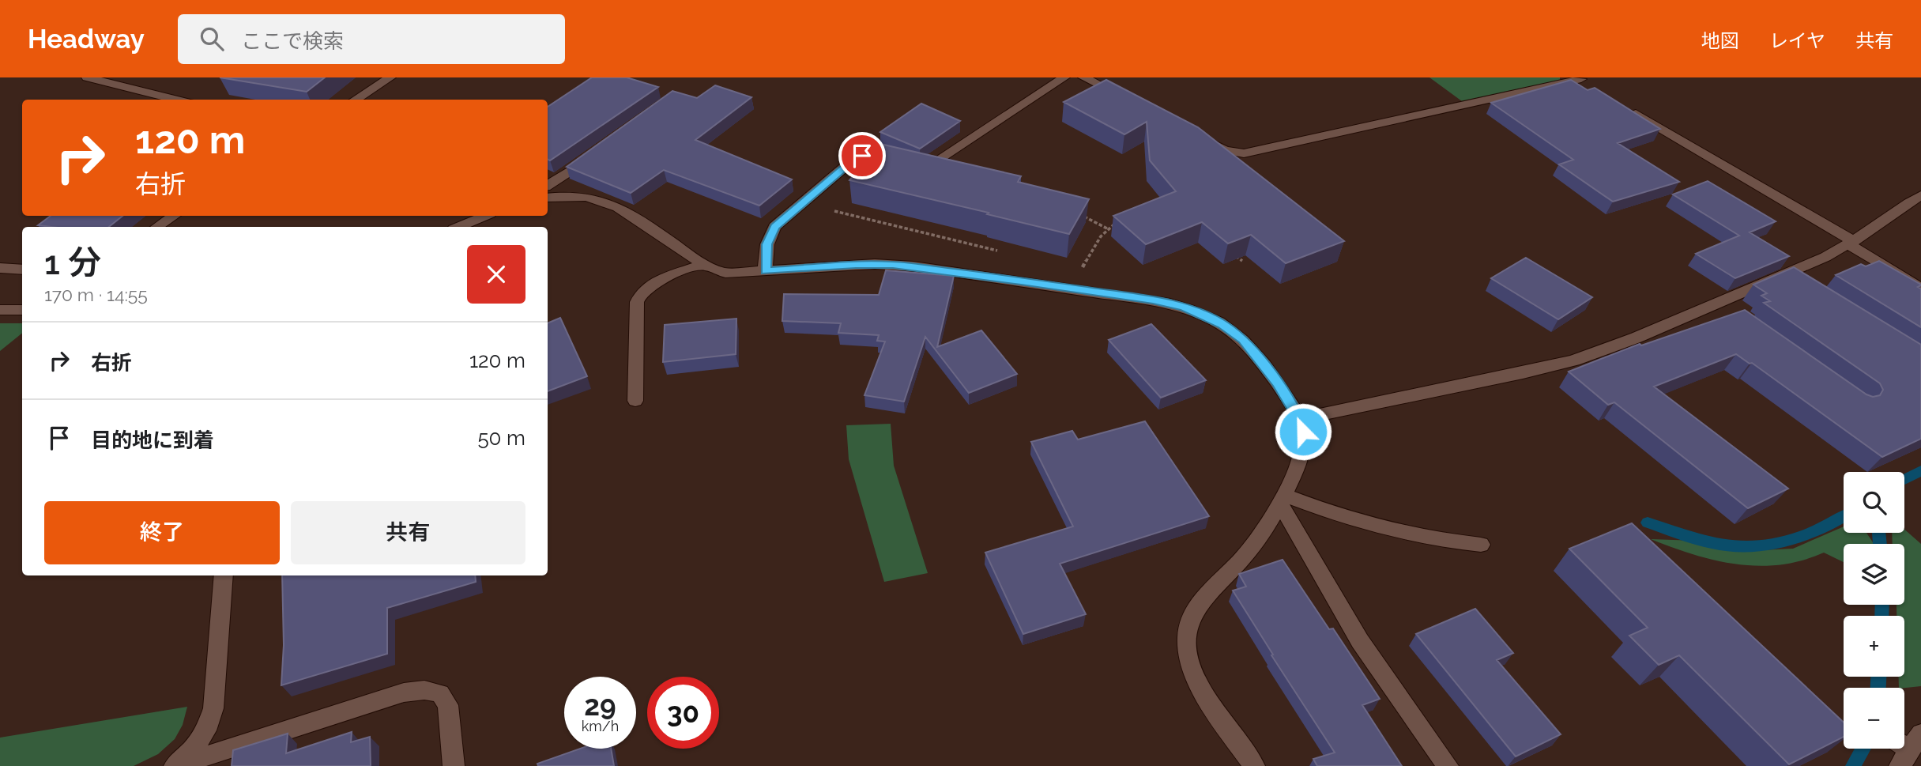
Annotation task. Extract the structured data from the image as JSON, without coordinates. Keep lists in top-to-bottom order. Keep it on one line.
{"page":{"header":"Headway","search":"ここで検索","nav":["地図","レイヤ","共有"],"turn":["120 m","右折"],"heading":["1 分","170 m · 14:55"],"list":[{"name":"右折","value":"120 m"},{"name":"目的地に到着","value":"50 m"}],"map_buttons":["+","−"],"buttons":["終了","共有"],"speed":"29 km/h","limit":"30"}}
